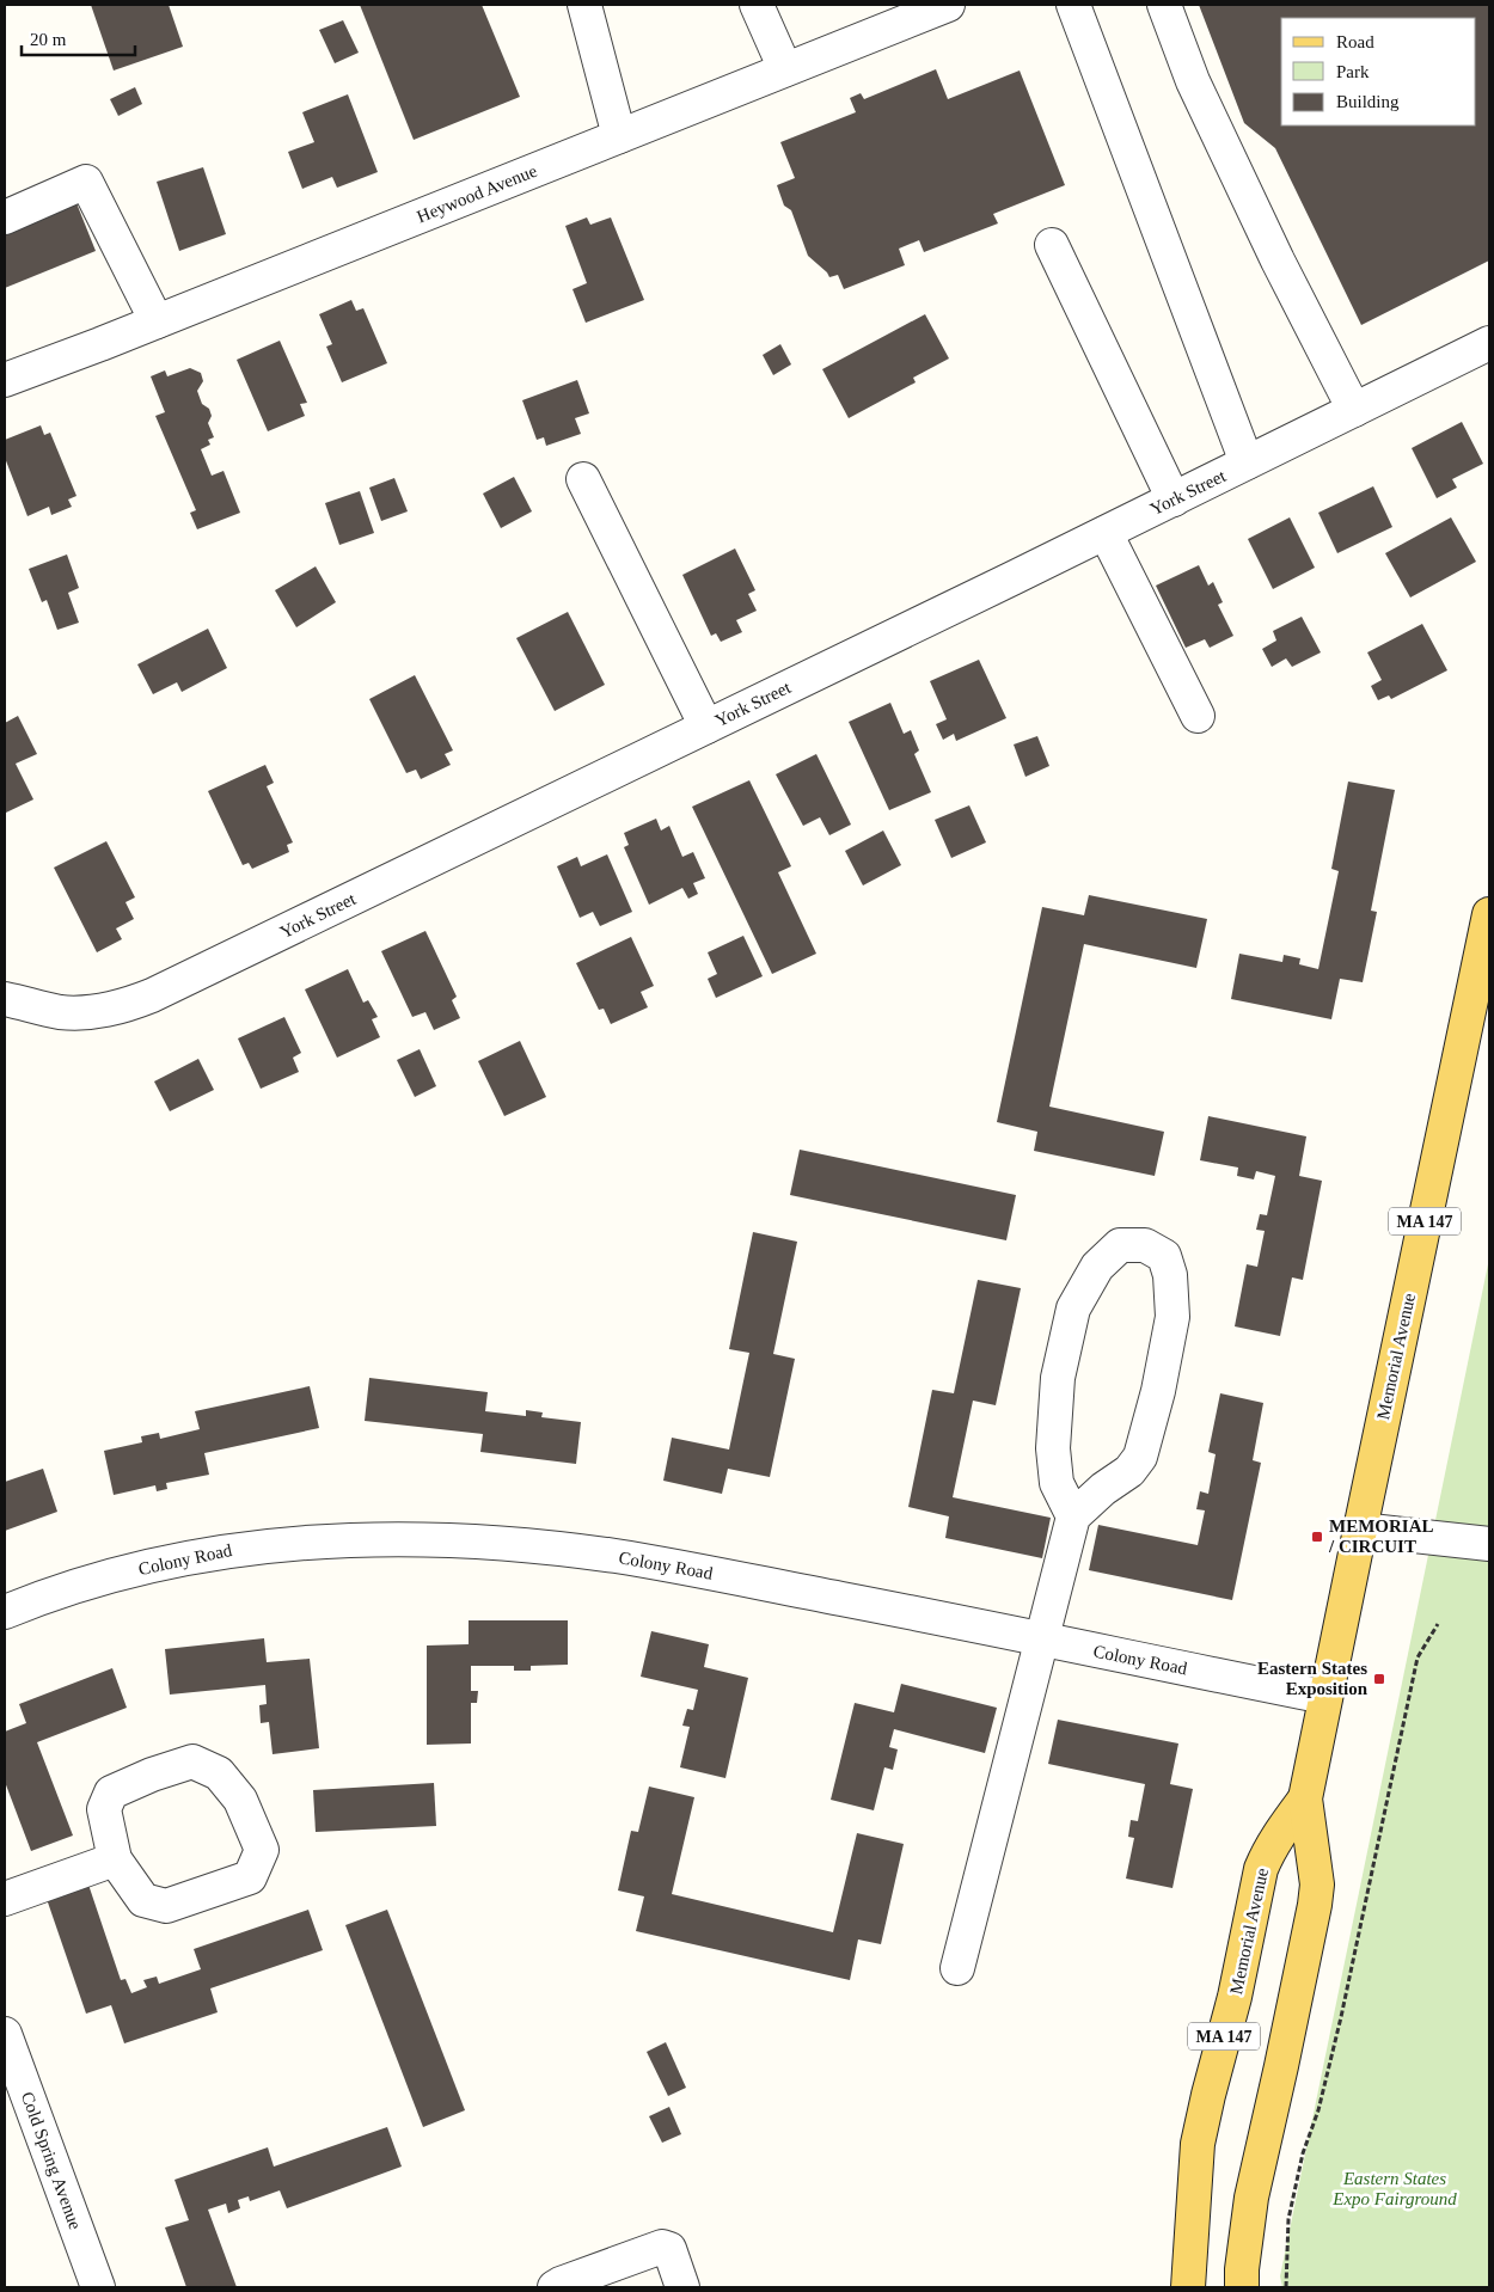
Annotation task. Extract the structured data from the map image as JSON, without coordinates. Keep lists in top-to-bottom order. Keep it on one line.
{"streets":{"main road":["MA 147","Memorial Avenue"],"street":["Heywood Avenue","York Street","Colony Road","Cold Spring Avenue"]},"crossings":[["Memorial Avenue","Colony Road"]],"parks":["Eastern States Expo Fairground"],"places":{"transit":["MEMORIAL / CIRCUIT","Eastern States Exposition"]},"legend":["Road","Park","Building"],"scale_bar":"20 m"}
